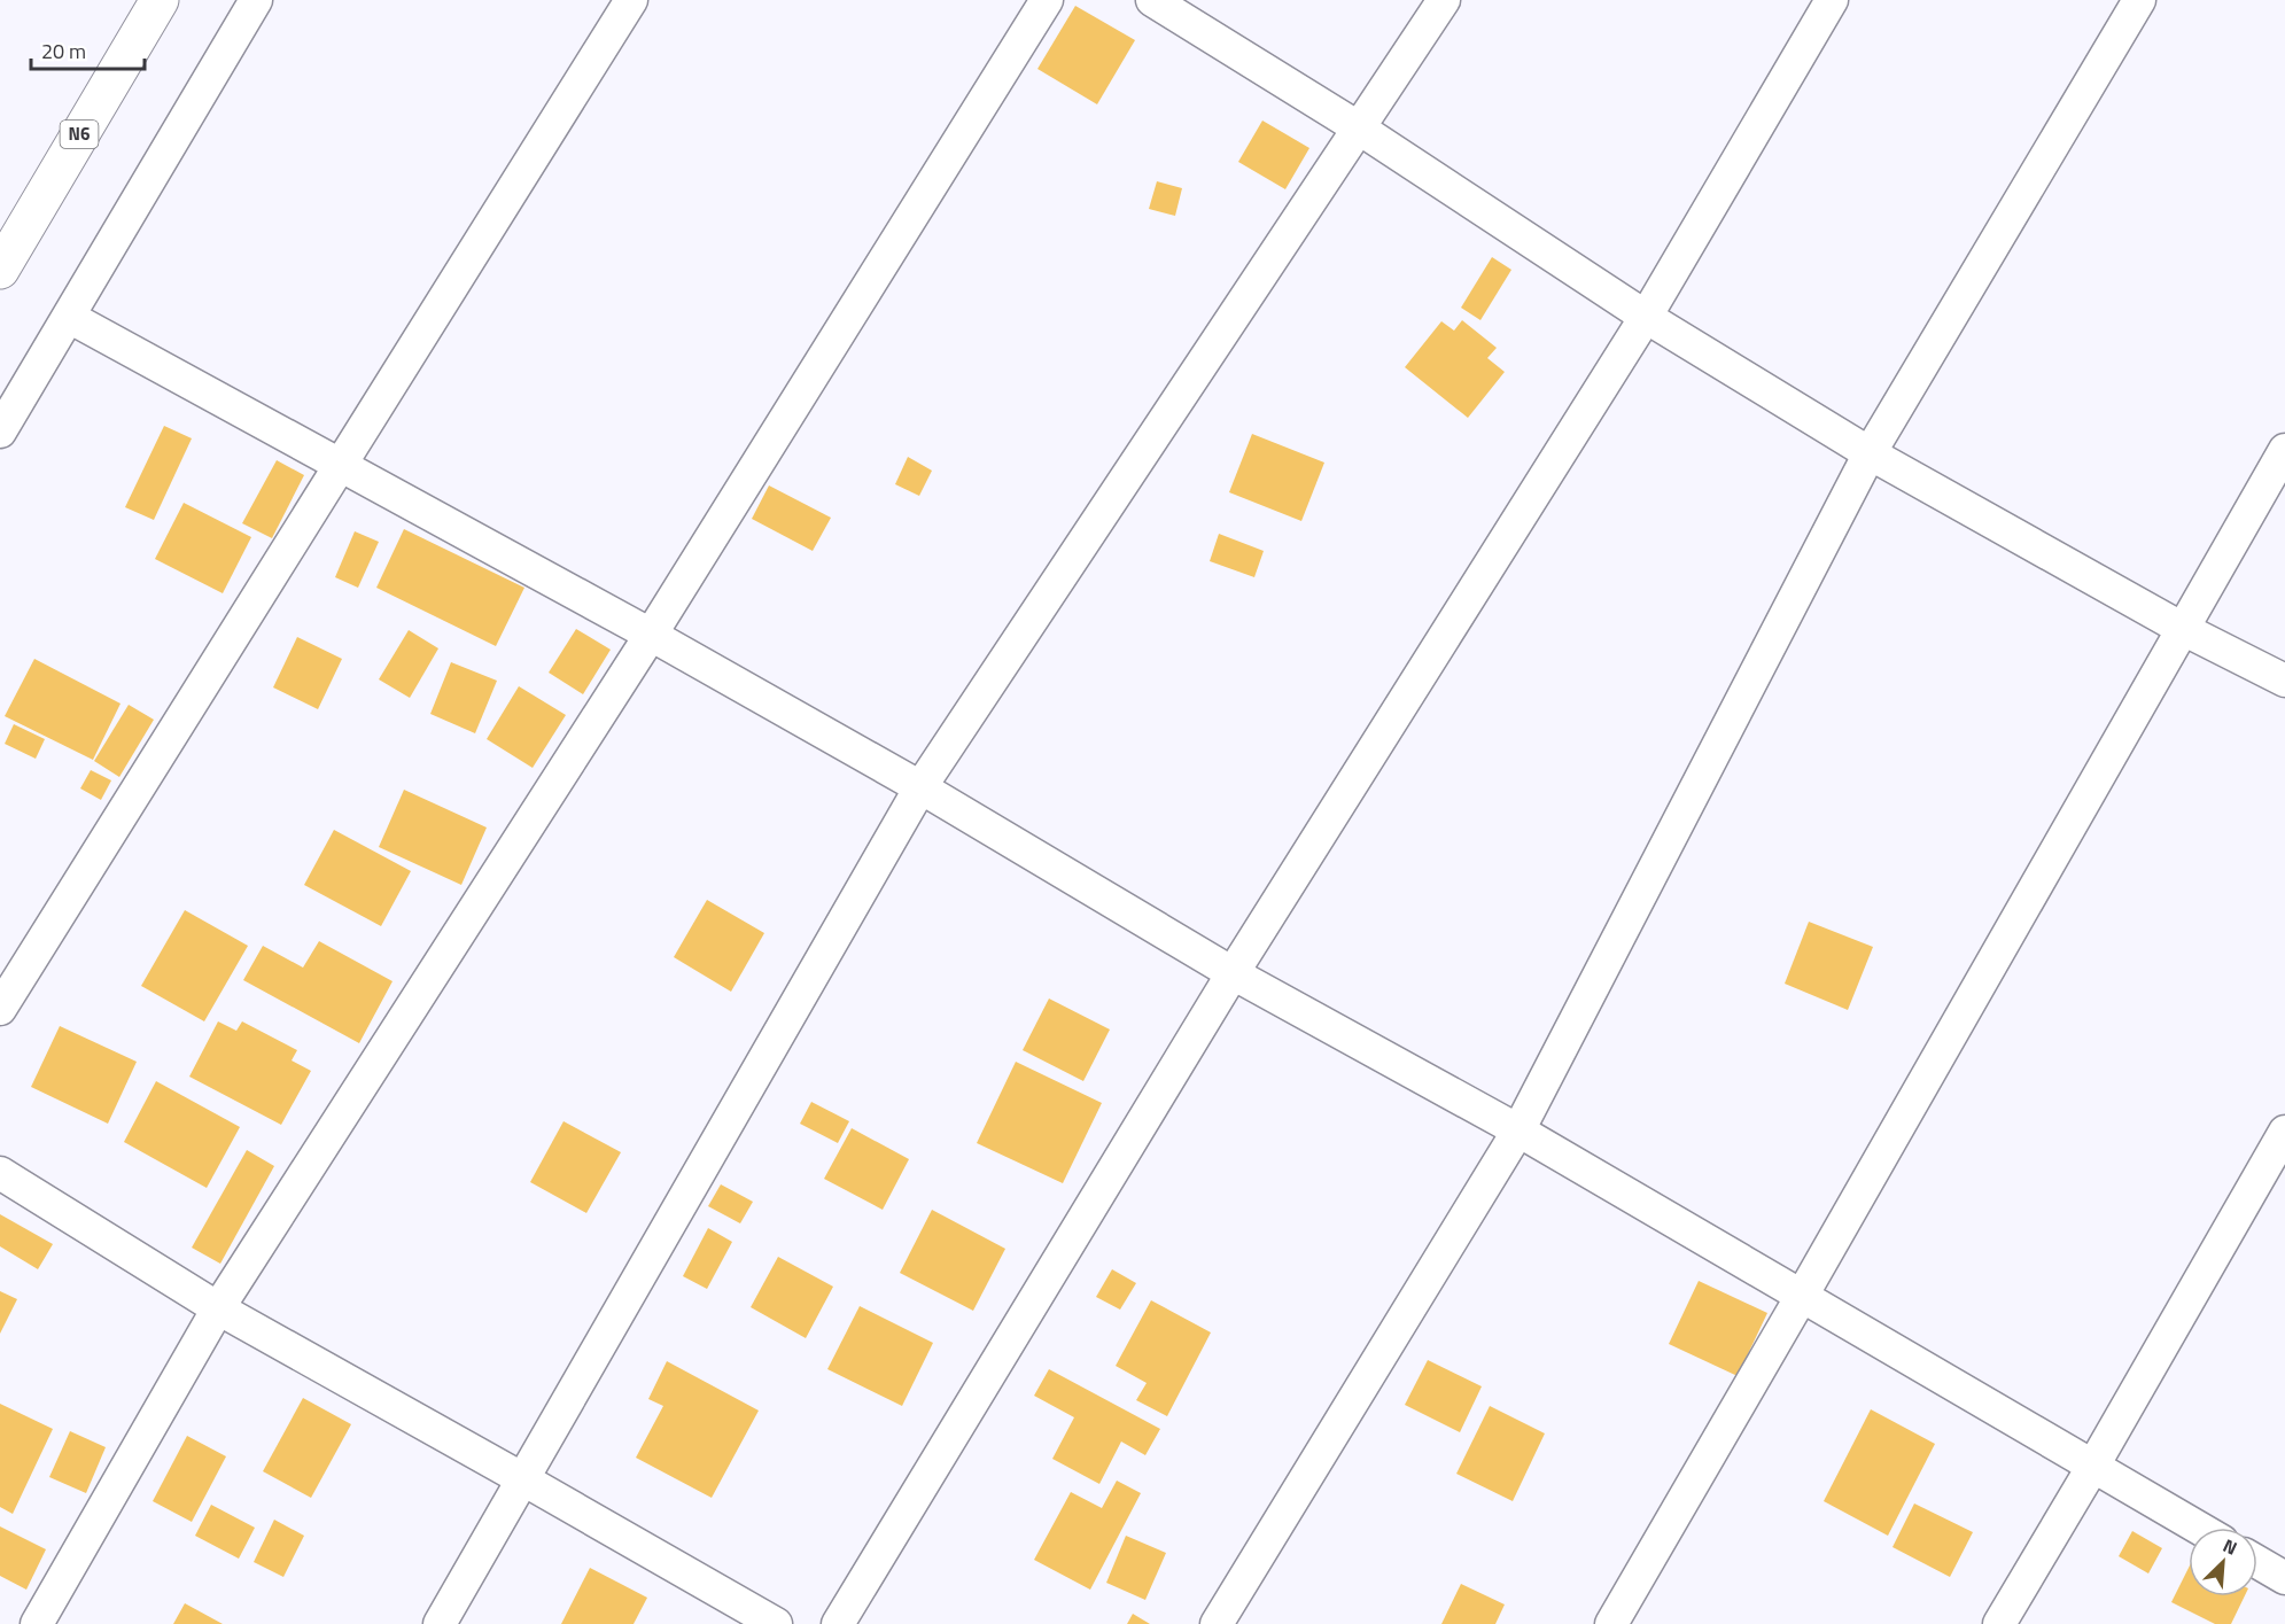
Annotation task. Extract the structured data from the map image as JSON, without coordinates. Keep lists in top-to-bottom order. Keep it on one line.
{"streets":{"highway":["N6"]},"scale_bar":"20 m","north":"top right"}
